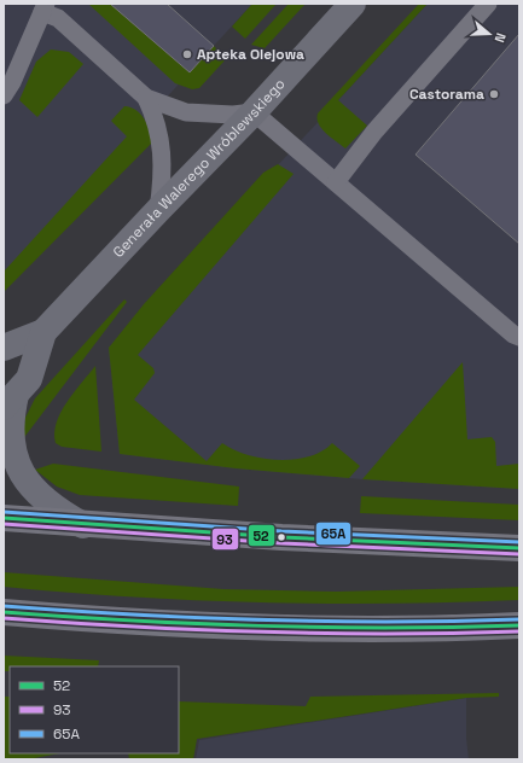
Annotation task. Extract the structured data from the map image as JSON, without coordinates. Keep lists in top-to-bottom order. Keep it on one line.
{"streets":{"street":["Generała Walerego Wróblewskiego"]},"places":["Apteka Olejowa","Castorama"],"lines":["transit line 65A","transit line 52","transit line 93"],"legend":["52","93","65A"],"north":"right"}
